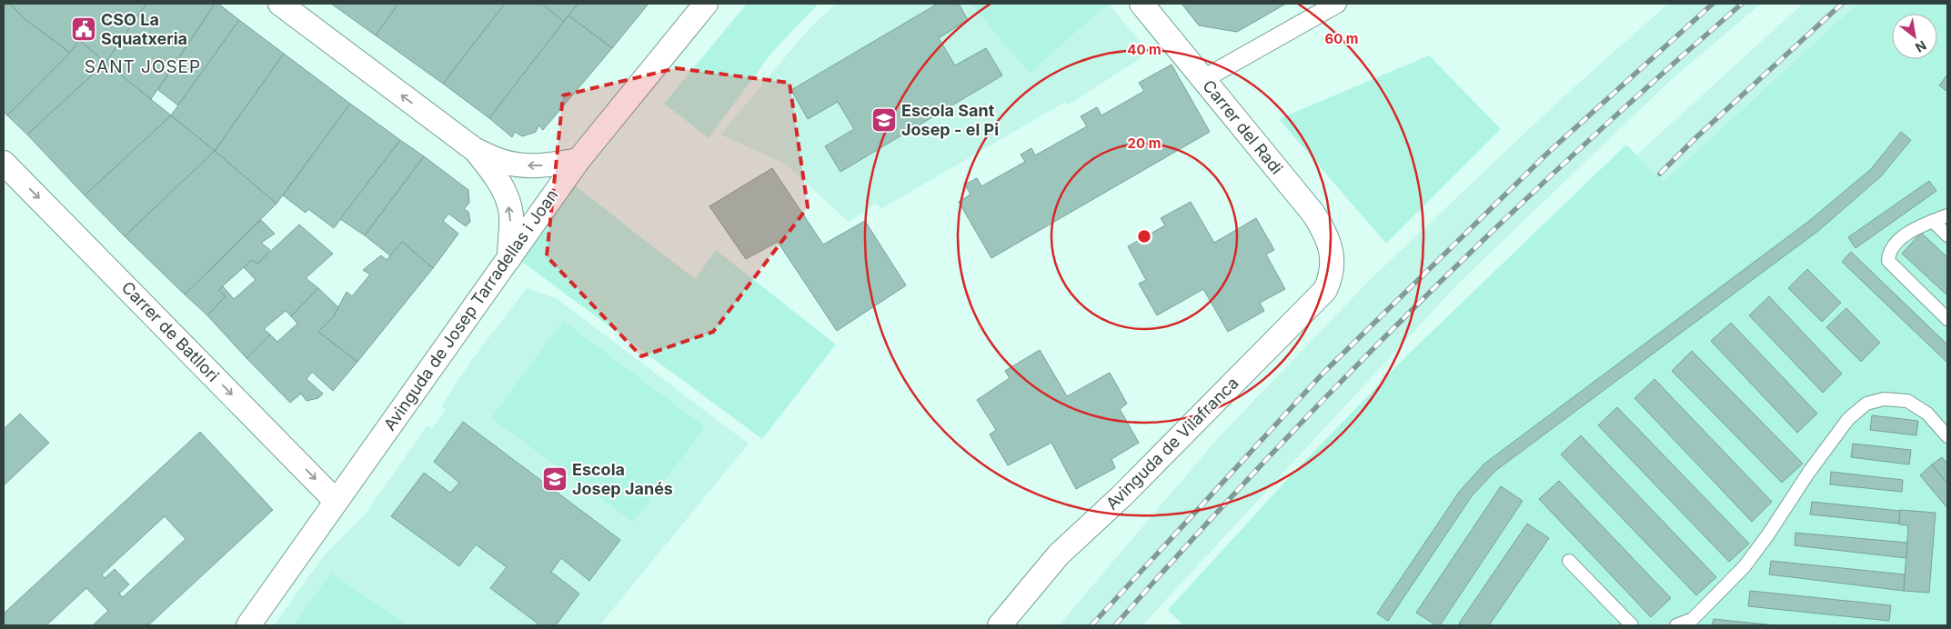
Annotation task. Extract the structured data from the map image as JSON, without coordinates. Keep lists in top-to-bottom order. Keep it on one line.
{"streets":{"street":["Carrer del Radi","Avinguda de Josep Tarradellas i Joan","Carrer de Batllori","Avinguda de Vilafranca"]},"crossings":[["Carrer del Radi","Avinguda de Vilafranca"],["Avinguda de Josep Tarradellas i Joan","Carrer de Batllori"]],"one_way":["Carrer de Batllori"],"districts":["SANT JOSEP"],"places":{"public building":["CSO La Squatxeria"],"school or university":["Escola Sant Josep - el Pi","Escola Josep Janés"]},"north":"bottom right","rings":["60 m","40 m","20 m"]}
